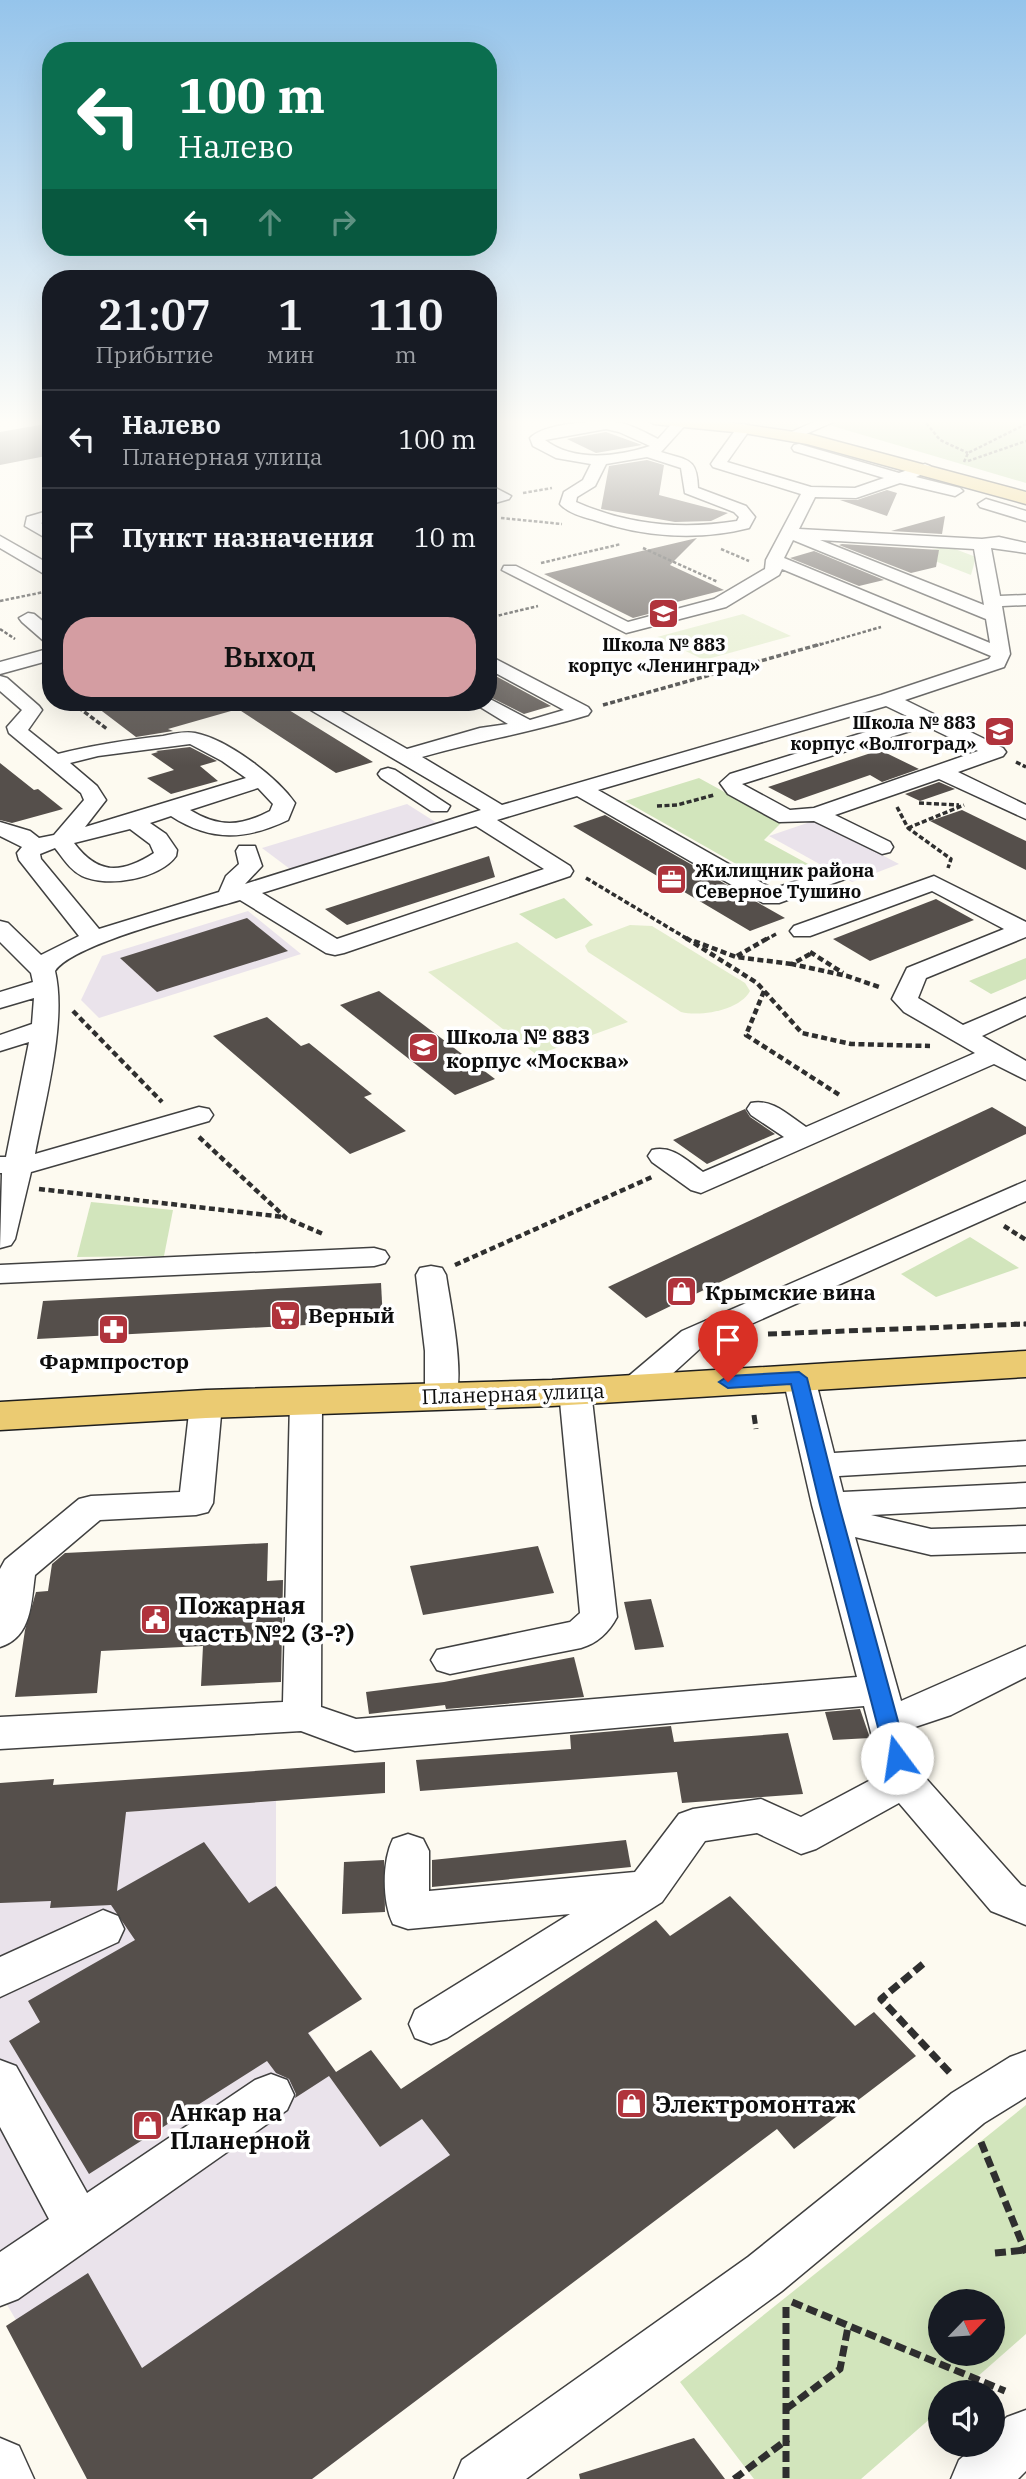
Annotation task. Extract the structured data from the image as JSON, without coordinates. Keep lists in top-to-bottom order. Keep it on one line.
{"streets":{"main road":["Планерная улица"]},"places":{"school or university":["Школа № 883 корпус «Ленинград»","Школа № 883 корпус «Волгоград»","Школа № 883 корпус «Москва»"],"office":["Жилищник района Северное Тушино"],"shop":["Крымские вина","Электромонтаж","Анкар на Планерной"],"supermarket":["Верный"],"pharmacy":["Фармпростор"],"public building":["Пожарная часть №2 (3-?)"]},"north":"top right","page":{"turn":["100 m","Налево"],"eta":["21:07","Прибытие","1","мин","110","m"],"list":[{"name":"Налево","note":"Планерная улица","value":"100 m"},{"name":"Пункт назначения","value":"10 m"}],"buttons":"Выход"}}
